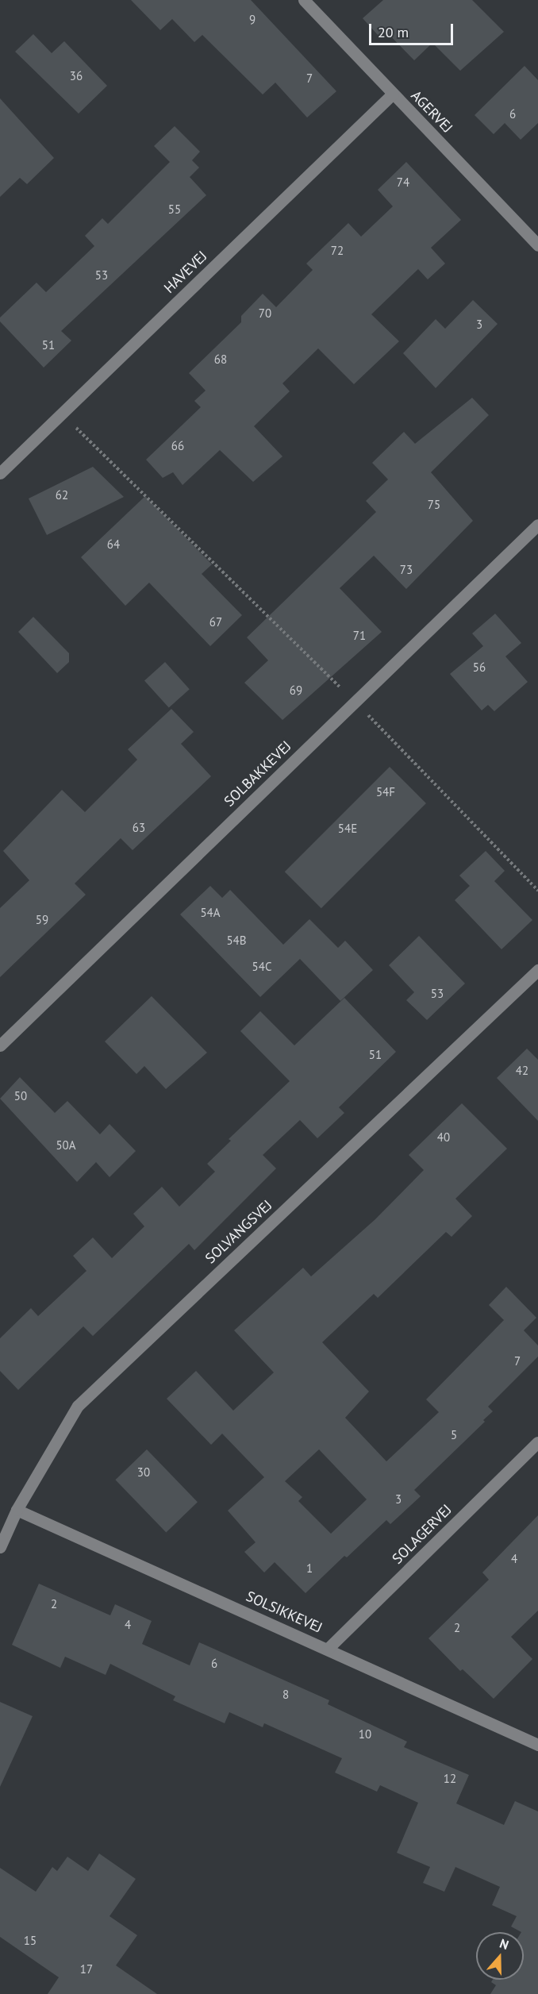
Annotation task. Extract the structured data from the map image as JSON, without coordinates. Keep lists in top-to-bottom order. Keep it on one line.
{"streets":{"street":["AGERVEJ","HAVEVEJ","SOLBAKKEVEJ","SOLVANGSVEJ","SOLAGERVEJ","SOLSIKKEVEJ"]},"crossings":[["AGERVEJ","HAVEVEJ"],["SOLVANGSVEJ","SOLSIKKEVEJ"],["SOLAGERVEJ","SOLSIKKEVEJ"]],"house_numbers":["9","36","7","6","74","55","72","53","70","3","51","68","66","62","75","64","73","67","71","56","69","54F","63","54E","54A","59","54B","54C","53","51","42","50","40","50A","7","5","30","3","4","1","2","4","2","6","8","10","12","15","17"],"scale_bar":"20 m","north":"top"}
